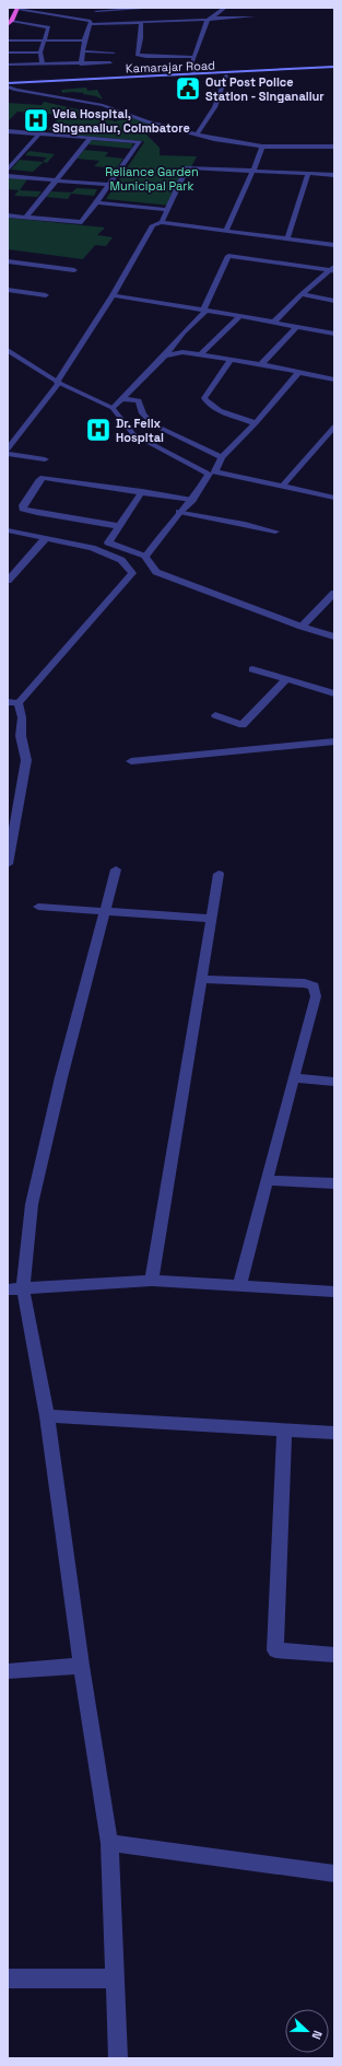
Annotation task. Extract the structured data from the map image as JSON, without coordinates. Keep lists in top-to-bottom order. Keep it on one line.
{"streets":{"main road":["Kamarajar Road"]},"parks":["Reliance Garden Municipal Park"],"places":{"public building":["Out Post Police Station - Singanallur"],"hospital":["Vela Hospital, Singanallur, Coimbatore","Dr. Felix Hospital"]},"north":"right"}
